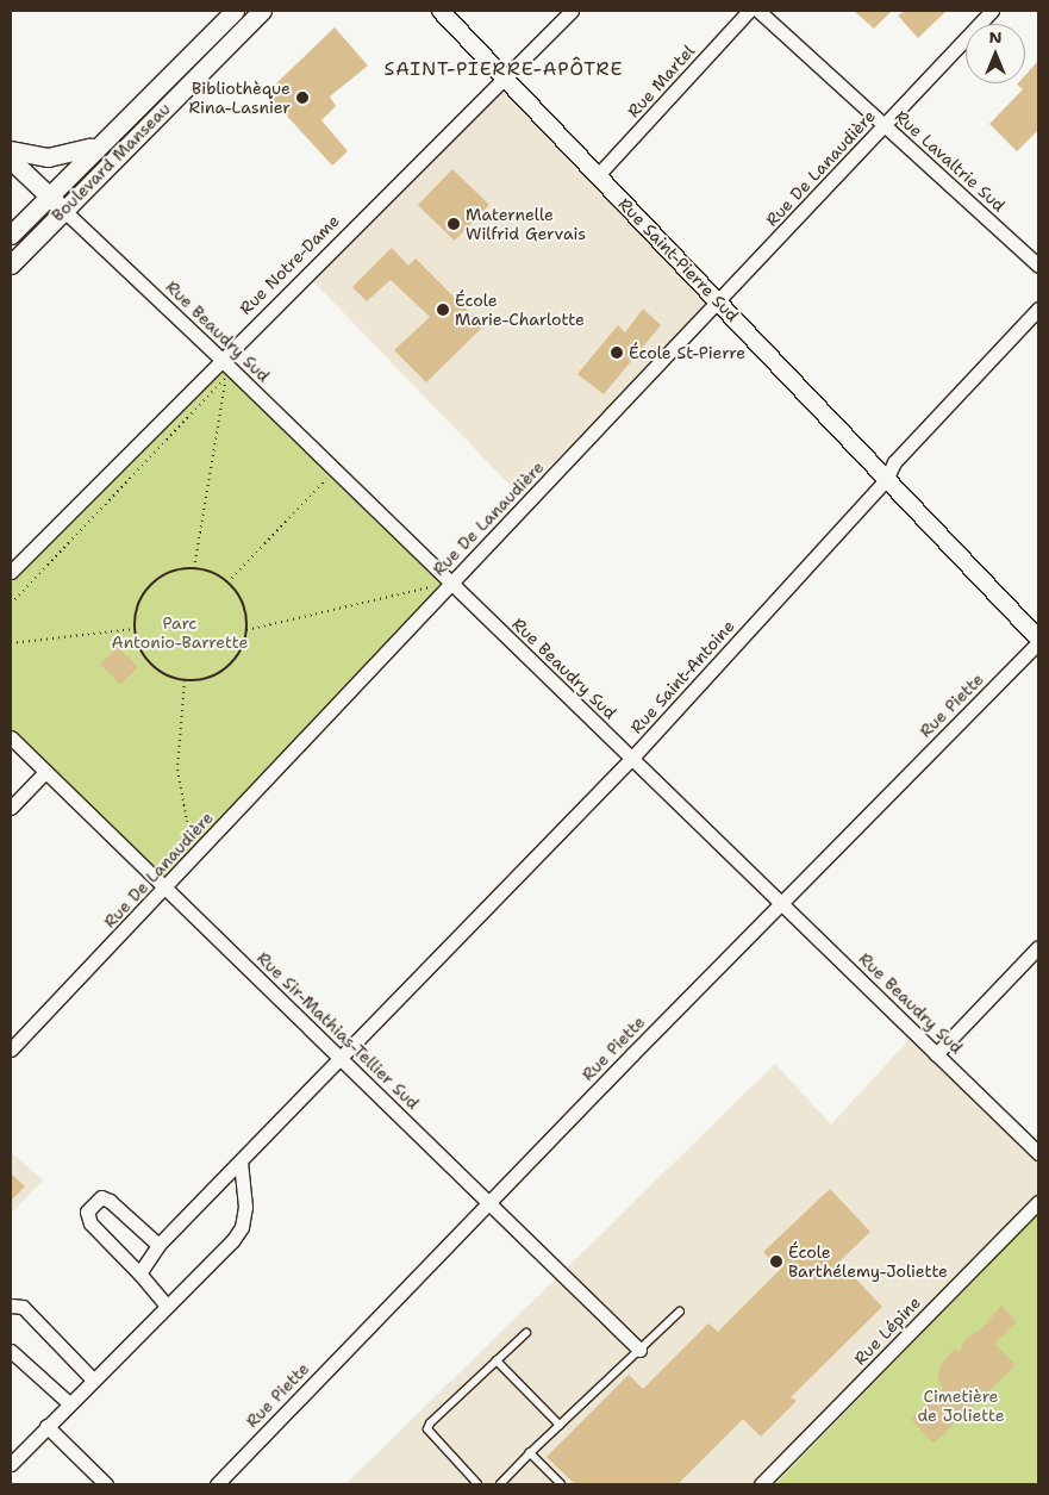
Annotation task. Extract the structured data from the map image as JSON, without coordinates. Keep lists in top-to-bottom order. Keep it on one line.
{"streets":{"main road":["Boulevard Manseau"],"street":["Rue Martel","Rue Lavaltrie Sud","Rue De Lanaudière","Rue Saint-Pierre Sud","Rue Notre-Dame","Rue Beaudry Sud","Rue Saint-Antoine","Rue Piette","Rue Sir-Mathias-Tellier Sud","Rue Lépine"]},"crossings":[["Rue Martel","Rue Saint-Pierre Sud"],["Rue Lavaltrie Sud","Rue De Lanaudière"],["Boulevard Manseau","Rue Beaudry Sud"],["Rue De Lanaudière","Rue Saint-Pierre Sud"],["Rue De Lanaudière","Rue Beaudry Sud"],["Rue De Lanaudière","Rue Sir-Mathias-Tellier Sud"],["Rue Saint-Pierre Sud","Rue Notre-Dame"],["Rue Saint-Pierre Sud","Rue Saint-Antoine"],["Rue Saint-Pierre Sud","Rue Piette"],["Rue Notre-Dame","Rue Beaudry Sud"],["Rue Beaudry Sud","Rue Saint-Antoine"],["Rue Beaudry Sud","Rue Piette"],["Rue Saint-Antoine","Rue Sir-Mathias-Tellier Sud"],["Rue Piette","Rue Sir-Mathias-Tellier Sud"]],"districts":["SAINT-PIERRE-APÔTRE"],"parks":["Parc Antonio-Barrette","Cimetière de Joliette"],"places":["Bibliothèque Rina-Lasnier","Maternelle Wilfrid Gervais","École Marie-Charlotte","École St-Pierre","École Barthélemy-Joliette"],"north":"top"}
